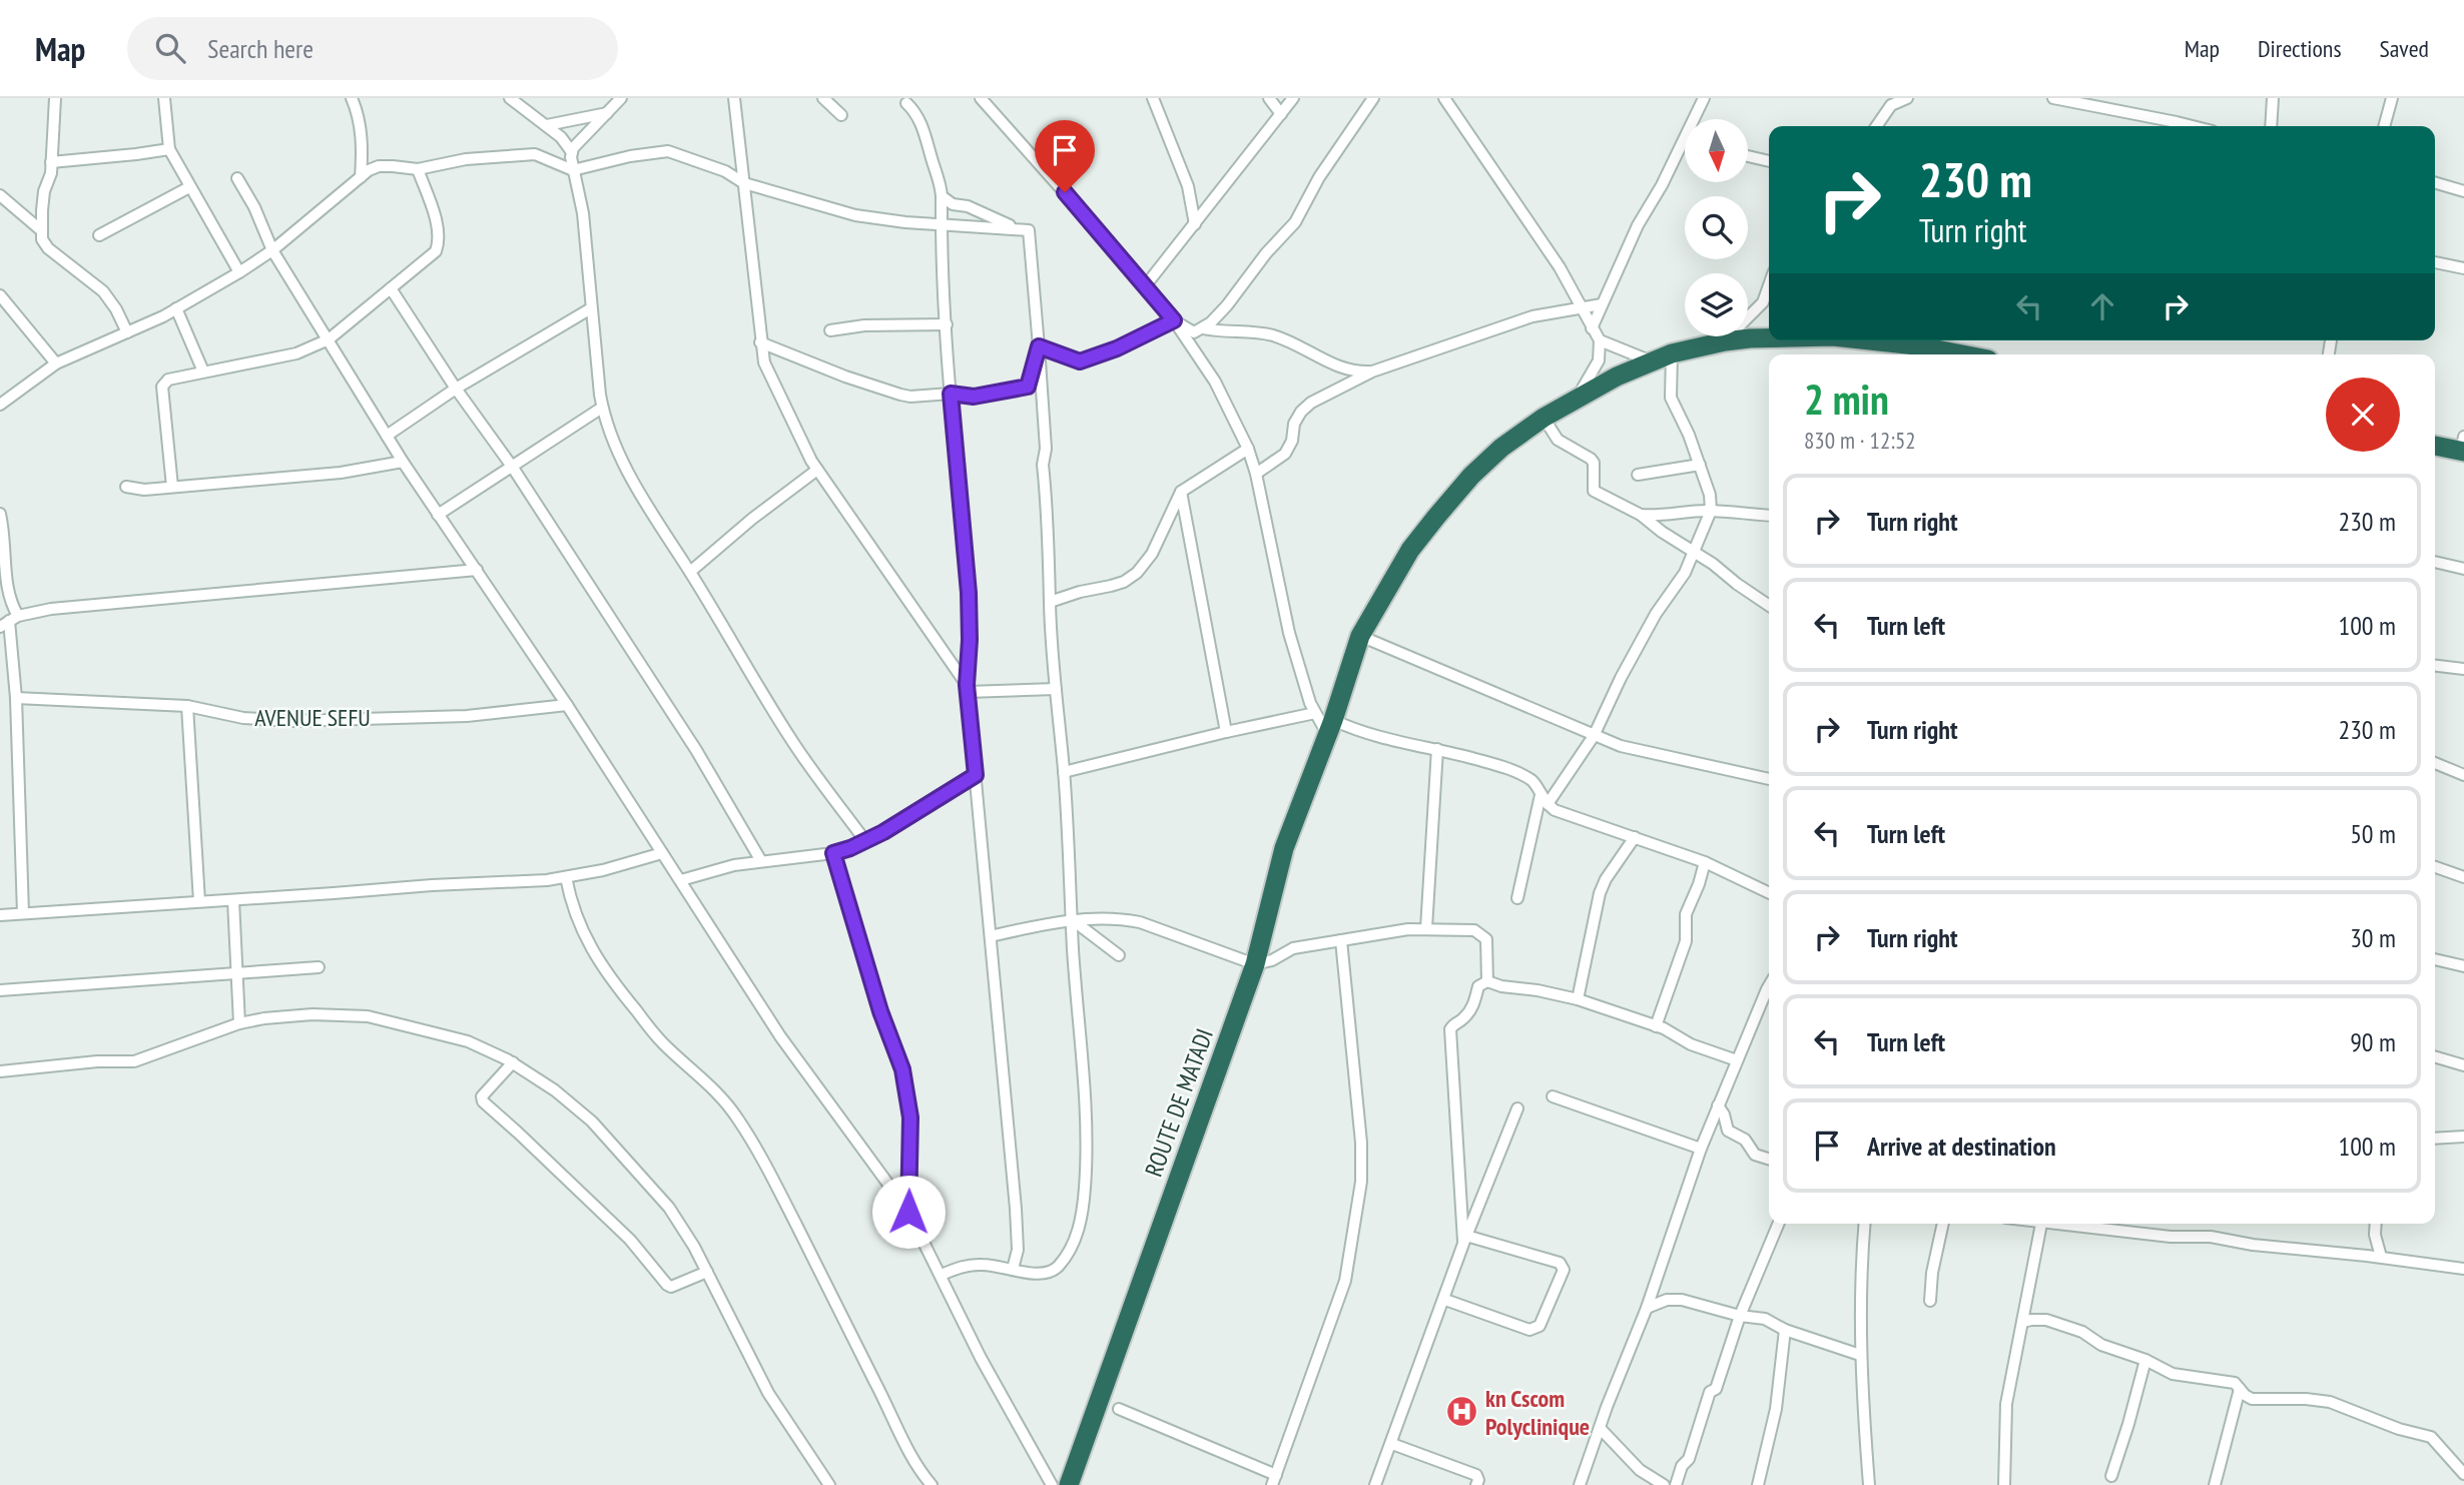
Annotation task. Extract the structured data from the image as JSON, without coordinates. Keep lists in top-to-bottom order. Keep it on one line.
{"streets":{"highway":["ROUTE DE MATADI"],"street":["AVENUE SEFU"]},"places":{"hospital":["kn Cscom Polyclinique"]},"north":"bottom","page":{"header":"Map","search":"Search here","nav":["Map","Directions","Saved"],"turn":["230 m","Turn right"],"heading":["2 min","830 m · 12:52"],"list":[{"name":"Turn right","value":"230 m"},{"name":"Turn left","value":"100 m"},{"name":"Turn right","value":"230 m"},{"name":"Turn left","value":"50 m"},{"name":"Turn right","value":"30 m"},{"name":"Turn left","value":"90 m"},{"name":"Arrive at destination","value":"100 m"}]}}
